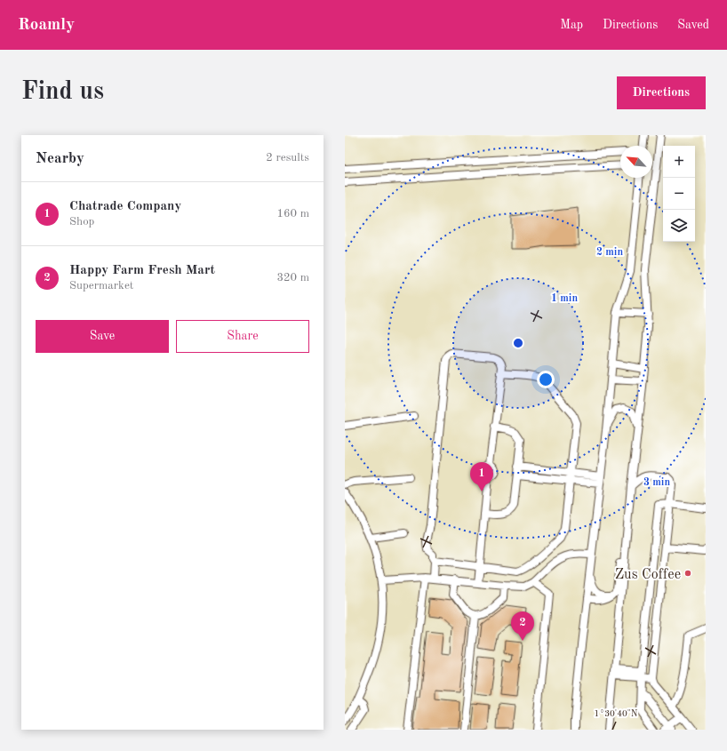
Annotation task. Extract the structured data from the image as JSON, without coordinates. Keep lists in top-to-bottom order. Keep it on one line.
{"places":["Zus Coffee"],"north":"top left","page":{"header":"Roamly","nav":["Map","Directions","Saved"],"buttons":["Directions",["Save","Share"]],"title":"Find us","heading":["Nearby","2 results"],"map_buttons":["+","−"],"list":[{"mark":"1","name":"Chatrade Company","note":"Shop","value":"160 m"},{"mark":"2","name":"Happy Farm Fresh Mart","note":"Supermarket","value":"320 m"}],"pins":["1","2"]},"coordinates":["1°30'40\"N"],"rings":["2 min","1 min","3 min"]}
